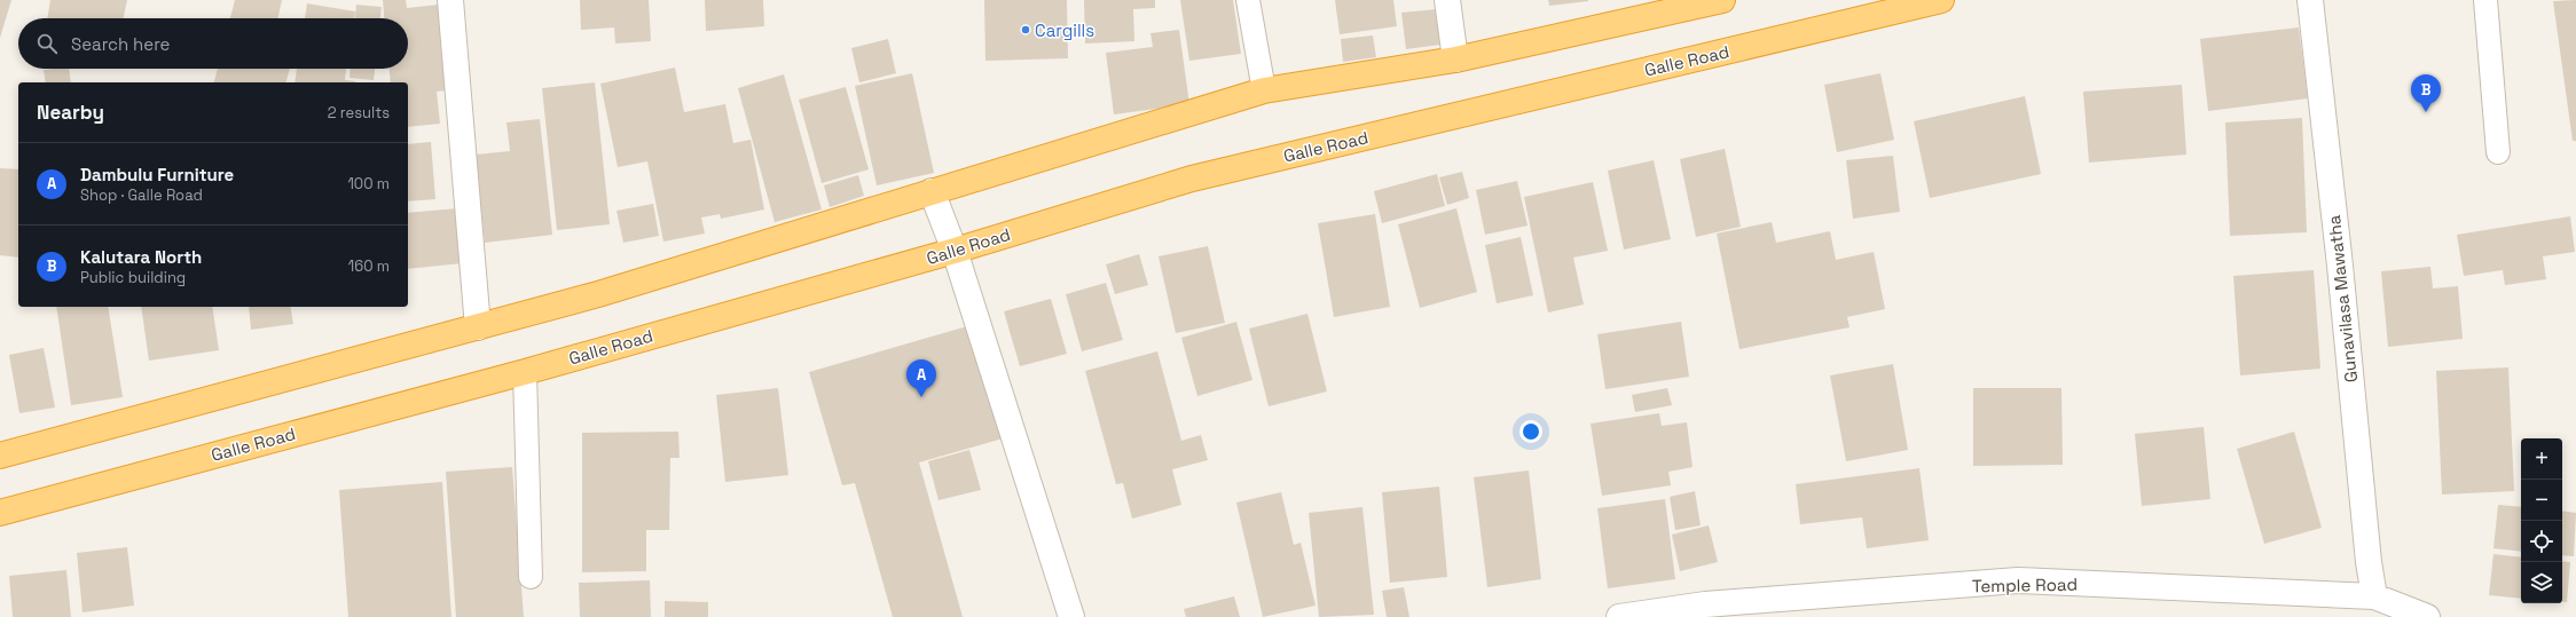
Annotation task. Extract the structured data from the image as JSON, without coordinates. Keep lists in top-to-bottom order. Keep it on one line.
{"streets":{"highway":["Galle Road"],"street":["Gunavilasa Mawatha","Temple Road"]},"crossings":[["Gunavilasa Mawatha","Temple Road"]],"places":["Cargills"],"page":{"search":"Search here","pins":["B","A"],"heading":["Nearby","2 results"],"list":[{"mark":"A","name":"Dambulu Furniture","note":"Shop · Galle Road","value":"100 m"},{"mark":"B","name":"Kalutara North","note":"Public building","value":"160 m"}],"map_buttons":["+","−"]}}
